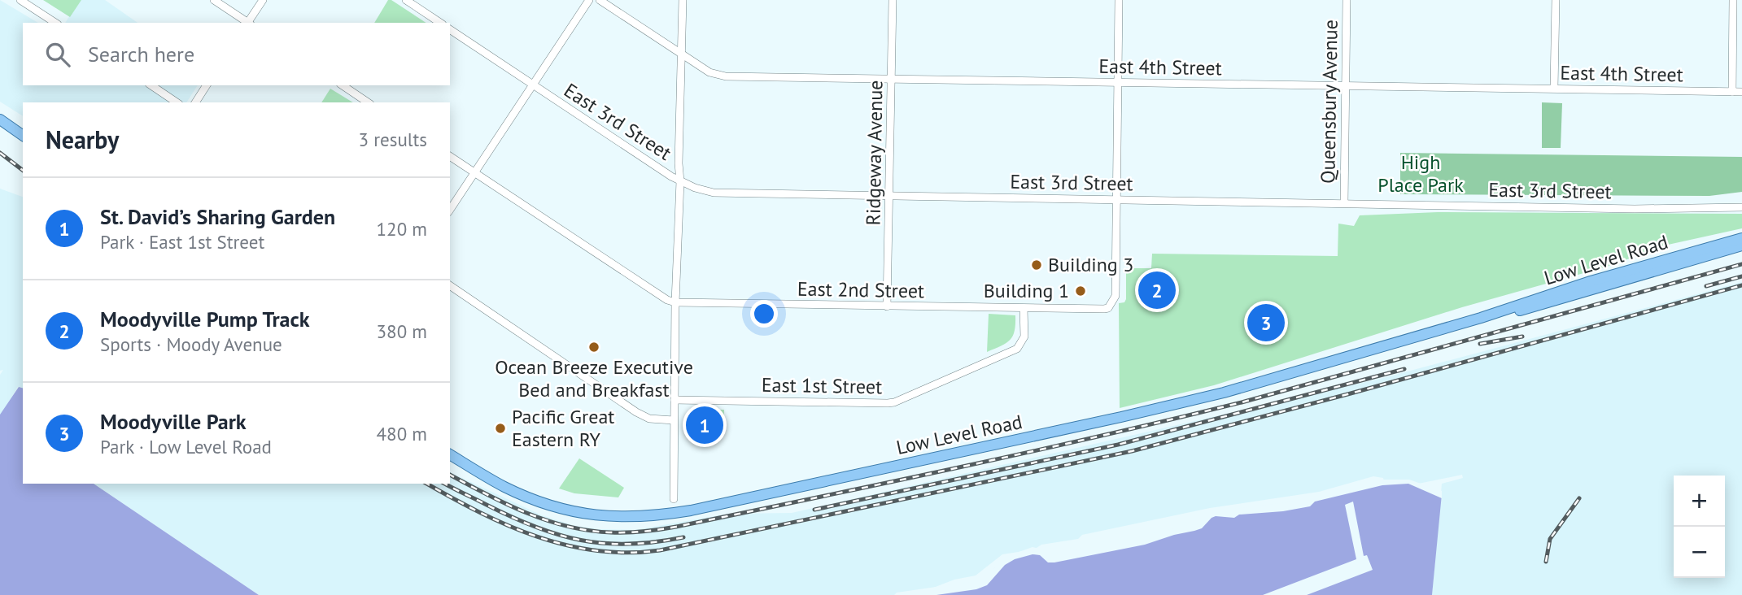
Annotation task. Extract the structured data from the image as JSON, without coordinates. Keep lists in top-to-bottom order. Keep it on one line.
{"streets":{"main road":["Low Level Road"],"street":["East 4th Street","Queensbury Avenue","East 3rd Street","Ridgeway Avenue","East 2nd Street","East 1st Street"]},"crossings":[["East 4th Street","Queensbury Avenue"],["East 4th Street","Ridgeway Avenue"],["Queensbury Avenue","East 3rd Street"],["East 3rd Street","Ridgeway Avenue"],["East 3rd Street","East 2nd Street"],["Ridgeway Avenue","East 2nd Street"],["East 2nd Street","East 1st Street"]],"parks":["High Place Park"],"places":["Building 3","Building 1","Ocean Breeze Executive Bed and Breakfast","Pacific Great Eastern RY"],"page":{"search":"Search here","heading":["Nearby","3 results"],"list":[{"mark":"1","name":"St. David’s Sharing Garden","note":"Park · East 1st Street","value":"120 m"},{"mark":"2","name":"Moodyville Pump Track","note":"Sports · Moody Avenue","value":"380 m"},{"mark":"3","name":"Moodyville Park","note":"Park · Low Level Road","value":"480 m"}],"pins":["2","3","1"],"map_buttons":["+","−"]}}
